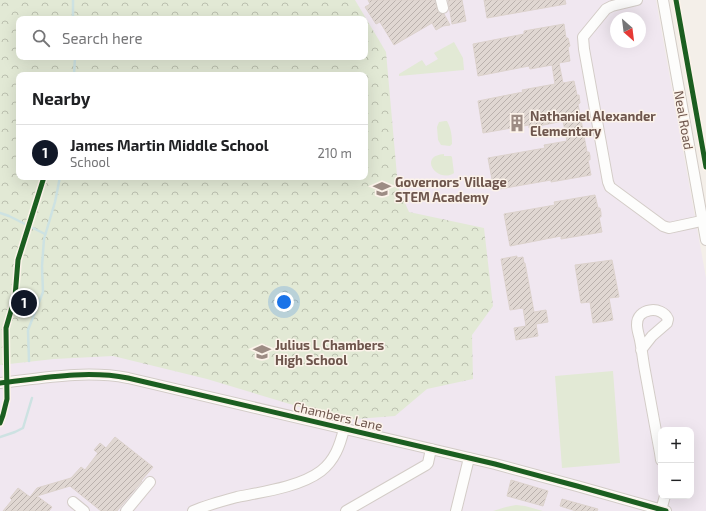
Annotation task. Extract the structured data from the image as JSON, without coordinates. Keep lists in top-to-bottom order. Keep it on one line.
{"streets":{"street":["Neal Road","Chambers Lane"]},"places":{"building":["Nathaniel Alexander Elementary"],"school or university":["Governors' Village STEM Academy","Julius L Chambers High School"]},"north":"bottom right","page":{"search":"Search here","heading":"Nearby","list":[{"mark":"1","name":"James Martin Middle School","note":"School","value":"210 m"}],"pins":"1","map_buttons":["+","−"]}}
